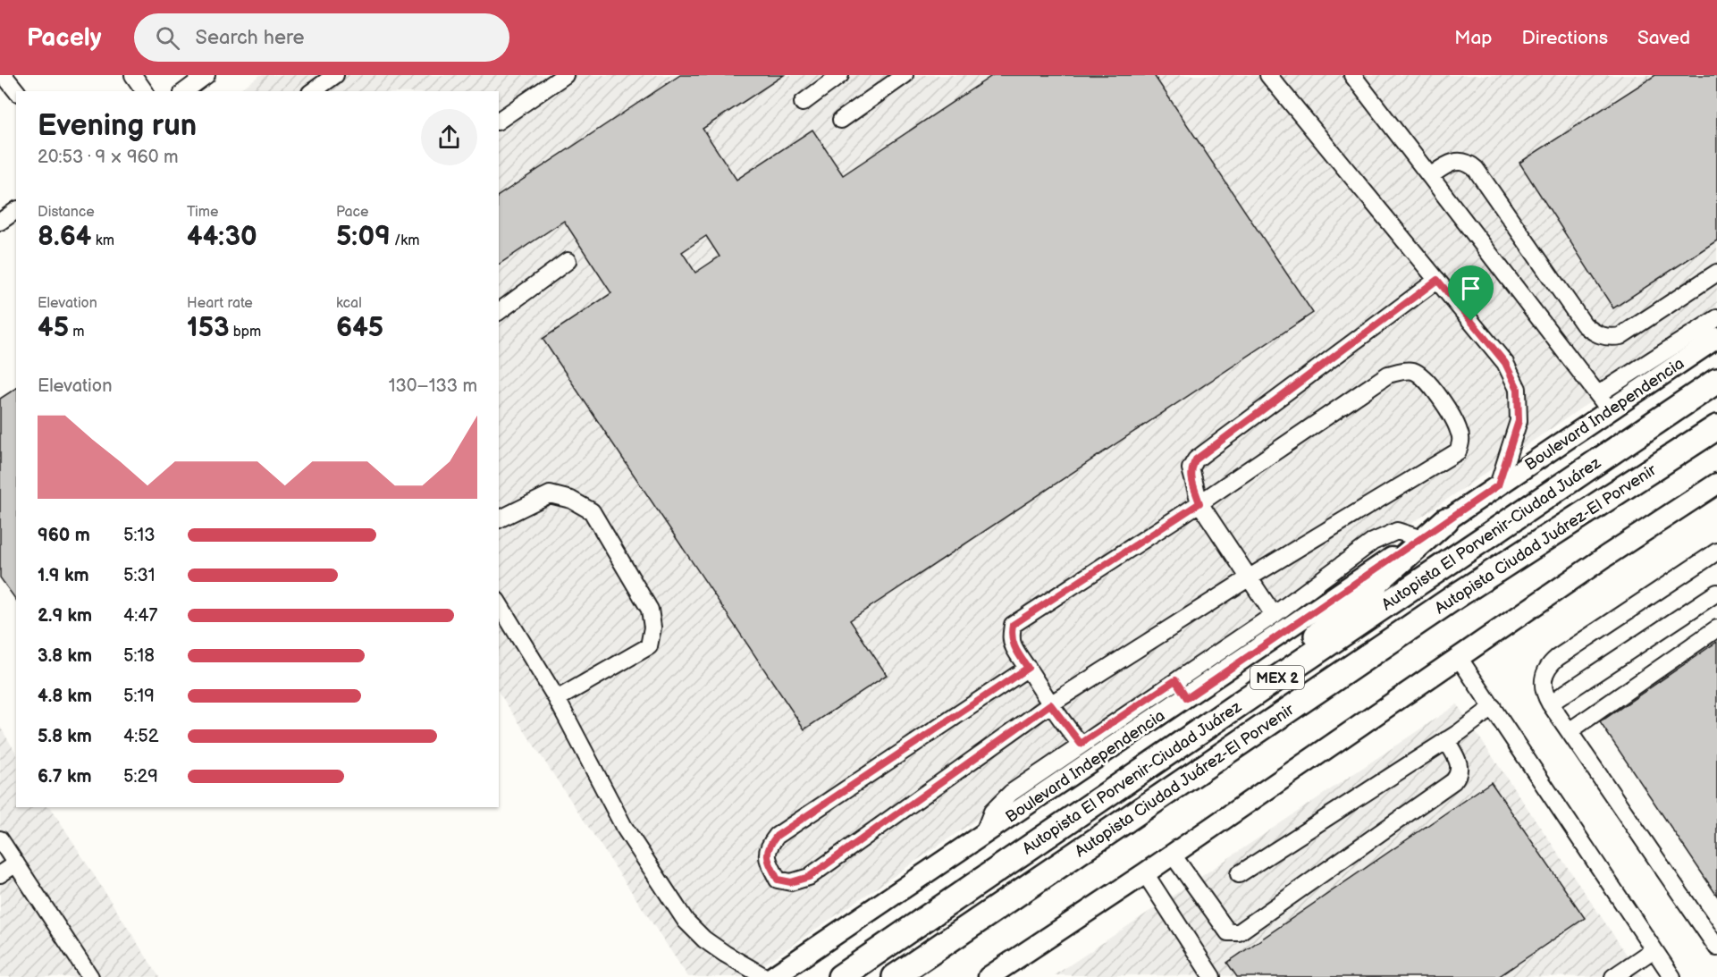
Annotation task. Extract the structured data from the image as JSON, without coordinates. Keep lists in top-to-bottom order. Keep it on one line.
{"streets":{"highway":["Autopista El Porvenir-Ciudad Juárez","Autopista Ciudad Juárez-El Porvenir","MEX 2"],"main road":["Boulevard Independencia"]},"page":{"header":"Pacely","search":"Search here","nav":["Map","Directions","Saved"],"heading":["Evening run","20:53 · 9 × 960 m"],"stats":[["Distance","8.64 km"],["Time","44:30"],["Pace","5:09 /km"],["Elevation","45 m"],["Heart rate","153 bpm"],["kcal","645"]],"chart":["Elevation","130–133 m"],"list":[{"name":"960 m","note":"5:13"},{"name":"1.9 km","note":"5:31"},{"name":"2.9 km","note":"4:47"},{"name":"3.8 km","note":"5:18"},{"name":"4.8 km","note":"5:19"},{"name":"5.8 km","note":"4:52"},{"name":"6.7 km","note":"5:29"}]}}
